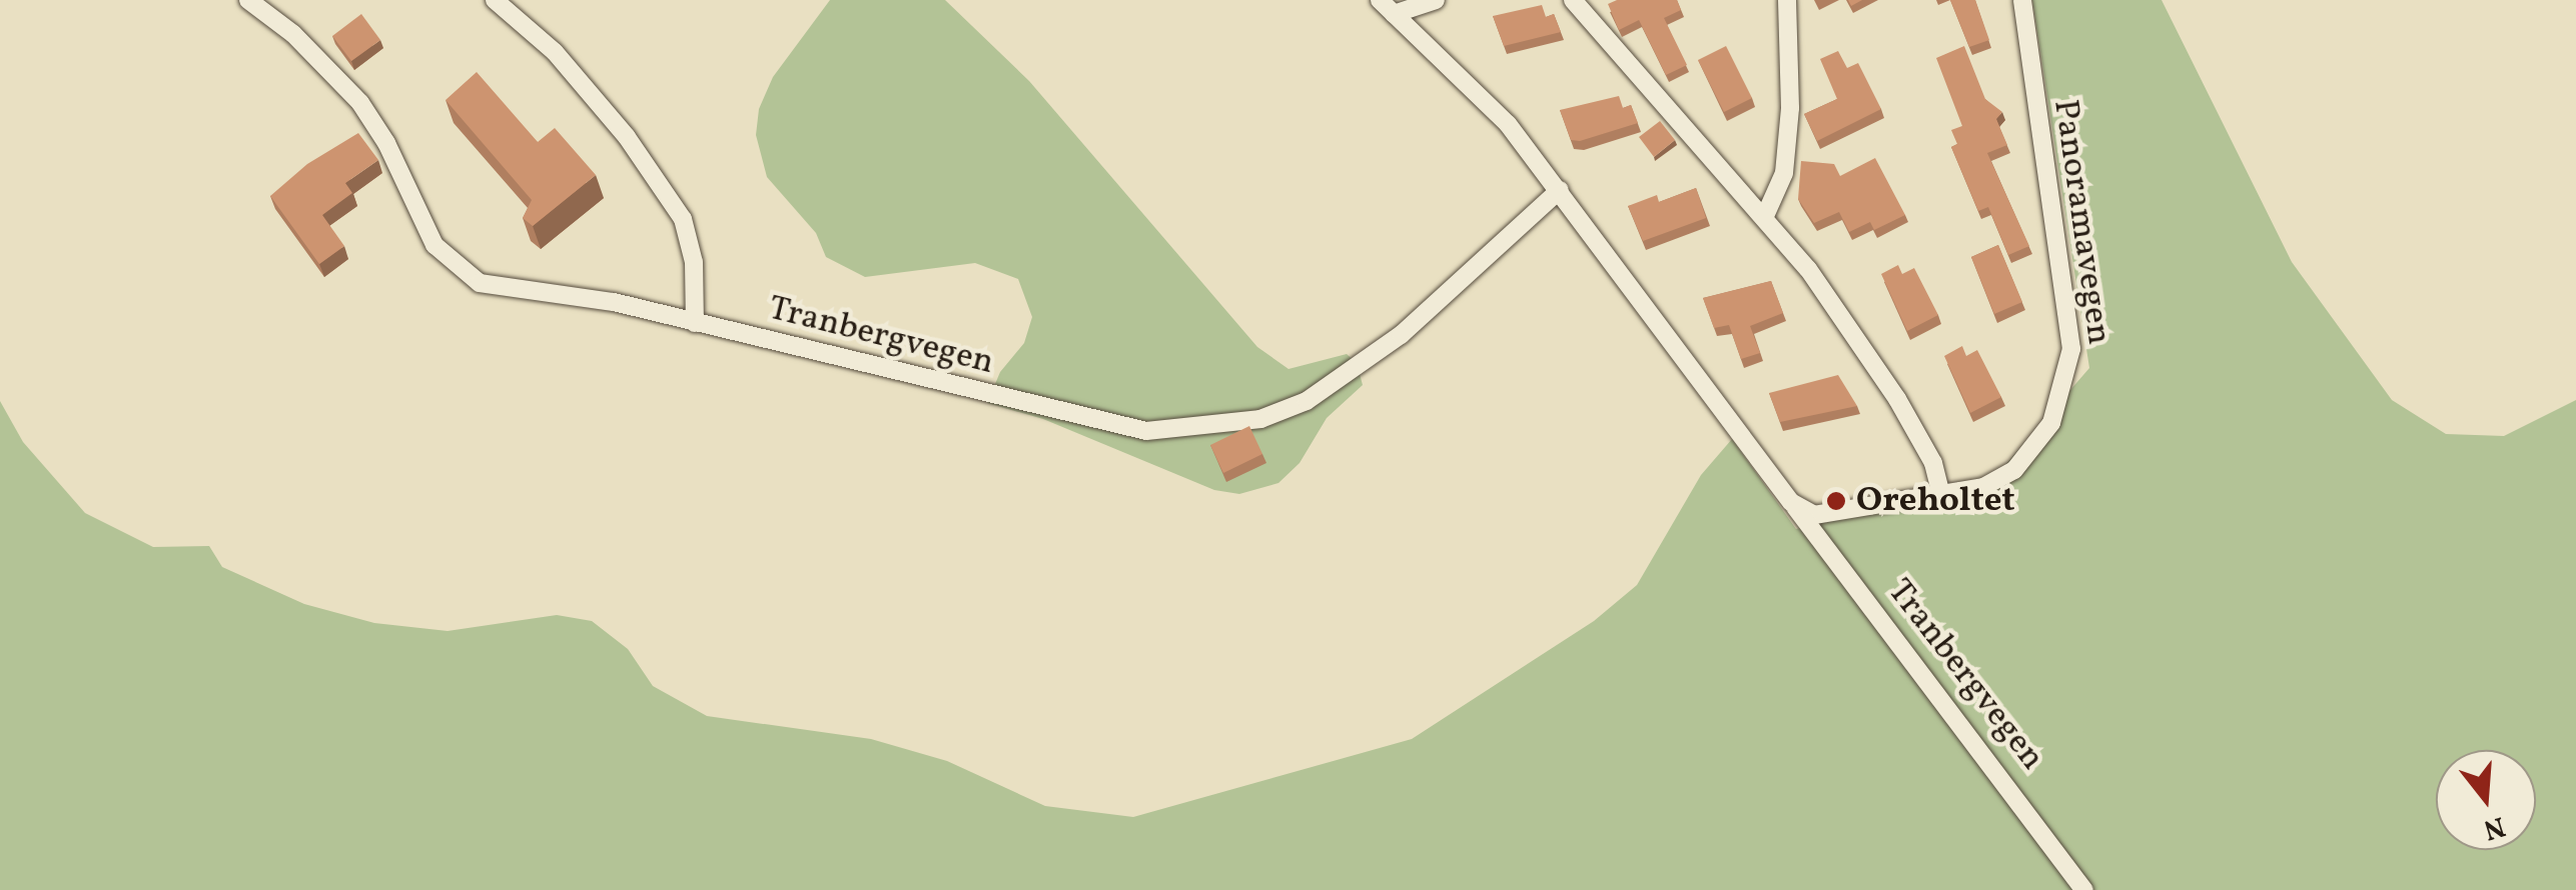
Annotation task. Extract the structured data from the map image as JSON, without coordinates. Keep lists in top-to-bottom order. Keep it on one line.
{"streets":{"street":["Panoramavegen","Tranbergvegen"]},"crossings":[["Panoramavegen","Tranbergvegen"]],"places":["Oreholtet"],"north":"bottom"}
